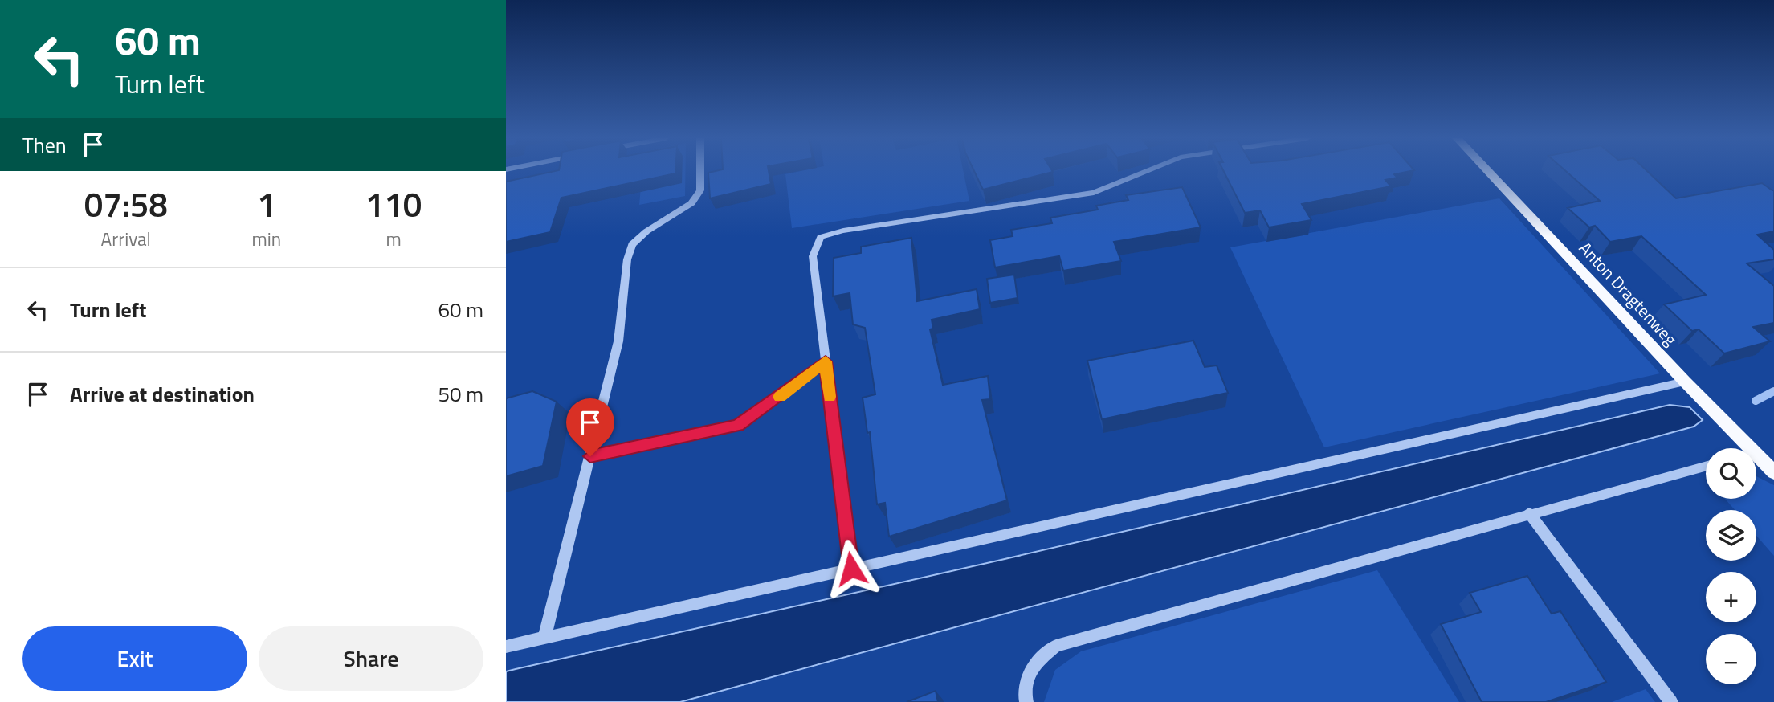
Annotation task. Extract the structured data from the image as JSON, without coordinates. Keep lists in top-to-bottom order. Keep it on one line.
{"streets":{"main road":["Anton Dragtenweg"]},"page":{"turn":["60 m","Turn left"],"then":"Then","eta":["07:58","Arrival","1","min","110","m"],"list":[{"name":"Turn left","value":"60 m"},{"name":"Arrive at destination","value":"50 m"}],"map_buttons":["+","−"],"buttons":["Exit","Share"]}}
